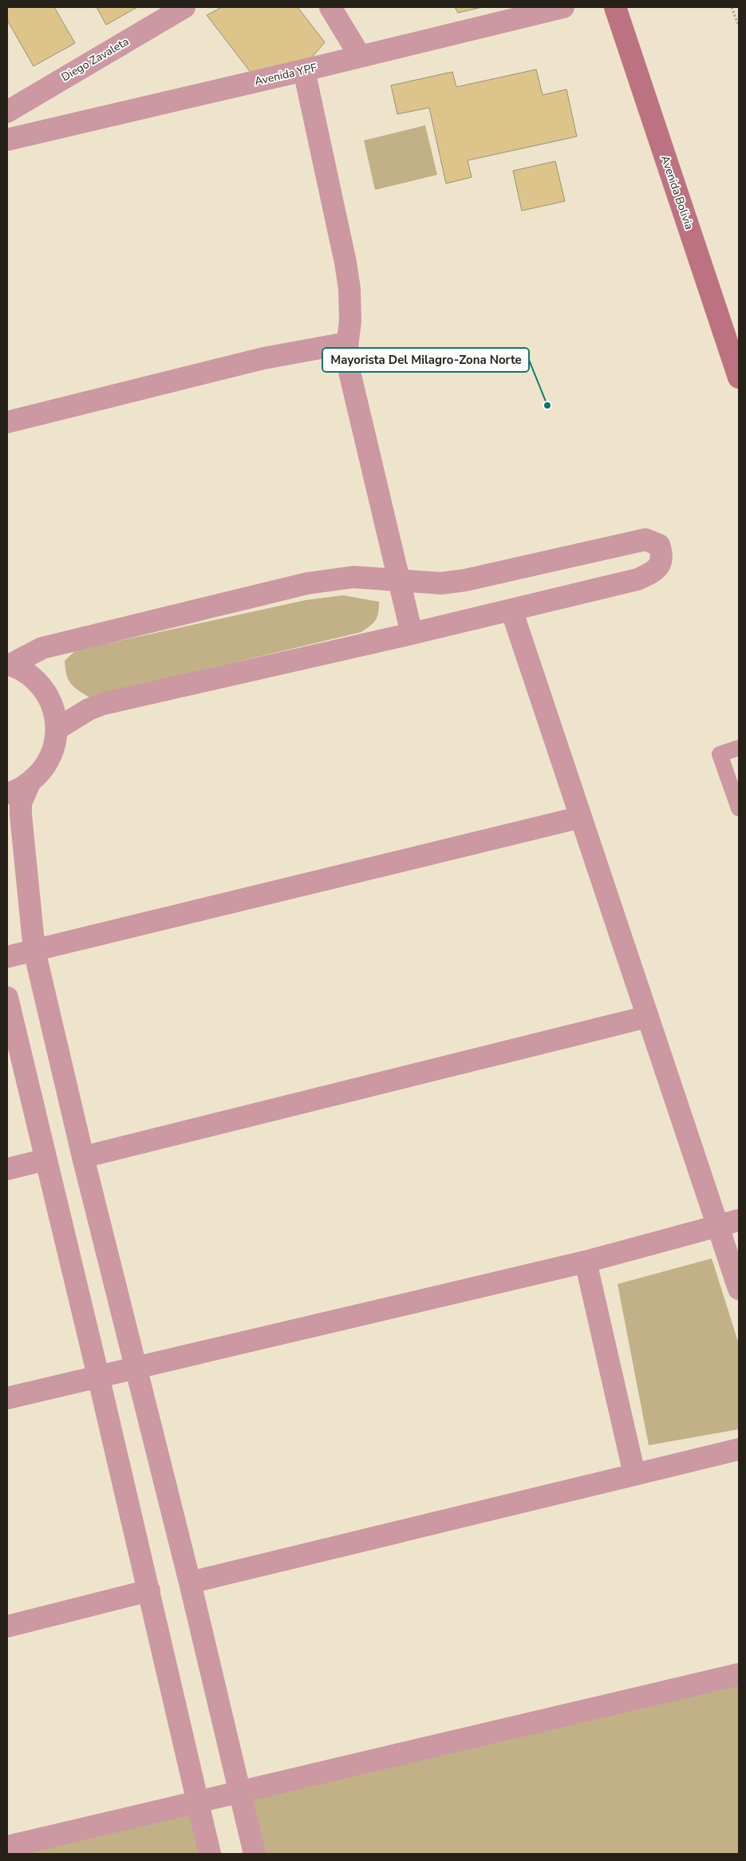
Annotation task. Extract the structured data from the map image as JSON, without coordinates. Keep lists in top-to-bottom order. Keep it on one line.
{"streets":{"street":["Diego Zavaleta","Avenida YPF","Avenida Bolivia"]},"places":["Mayorista Del Milagro-Zona Norte"]}
